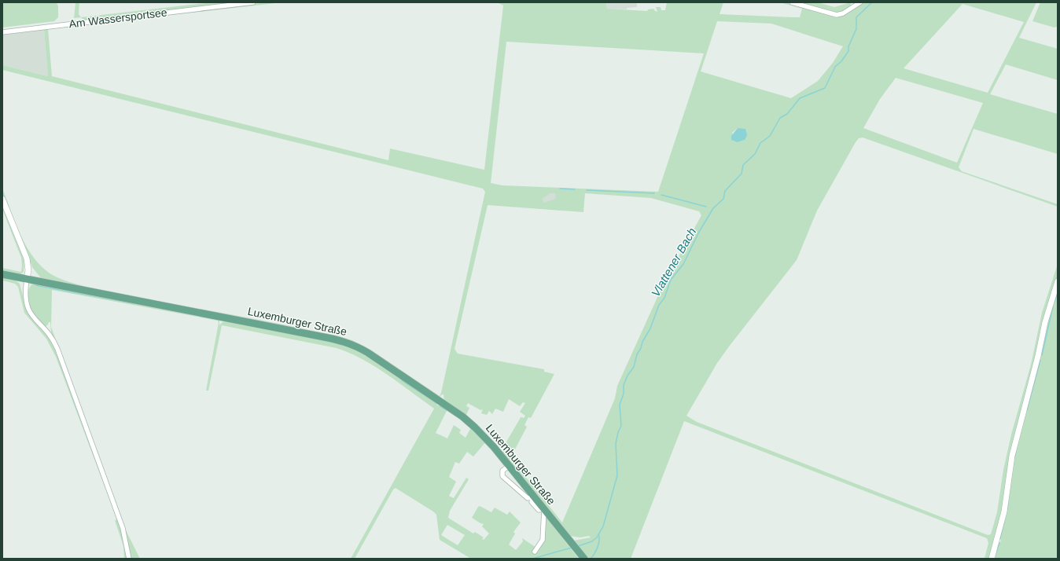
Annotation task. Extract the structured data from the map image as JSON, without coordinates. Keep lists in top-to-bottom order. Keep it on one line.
{"streets":{"main road":["Luxemburger Straße"],"street":["Am Wassersportsee"]},"water":["Vlattener Bach"]}
